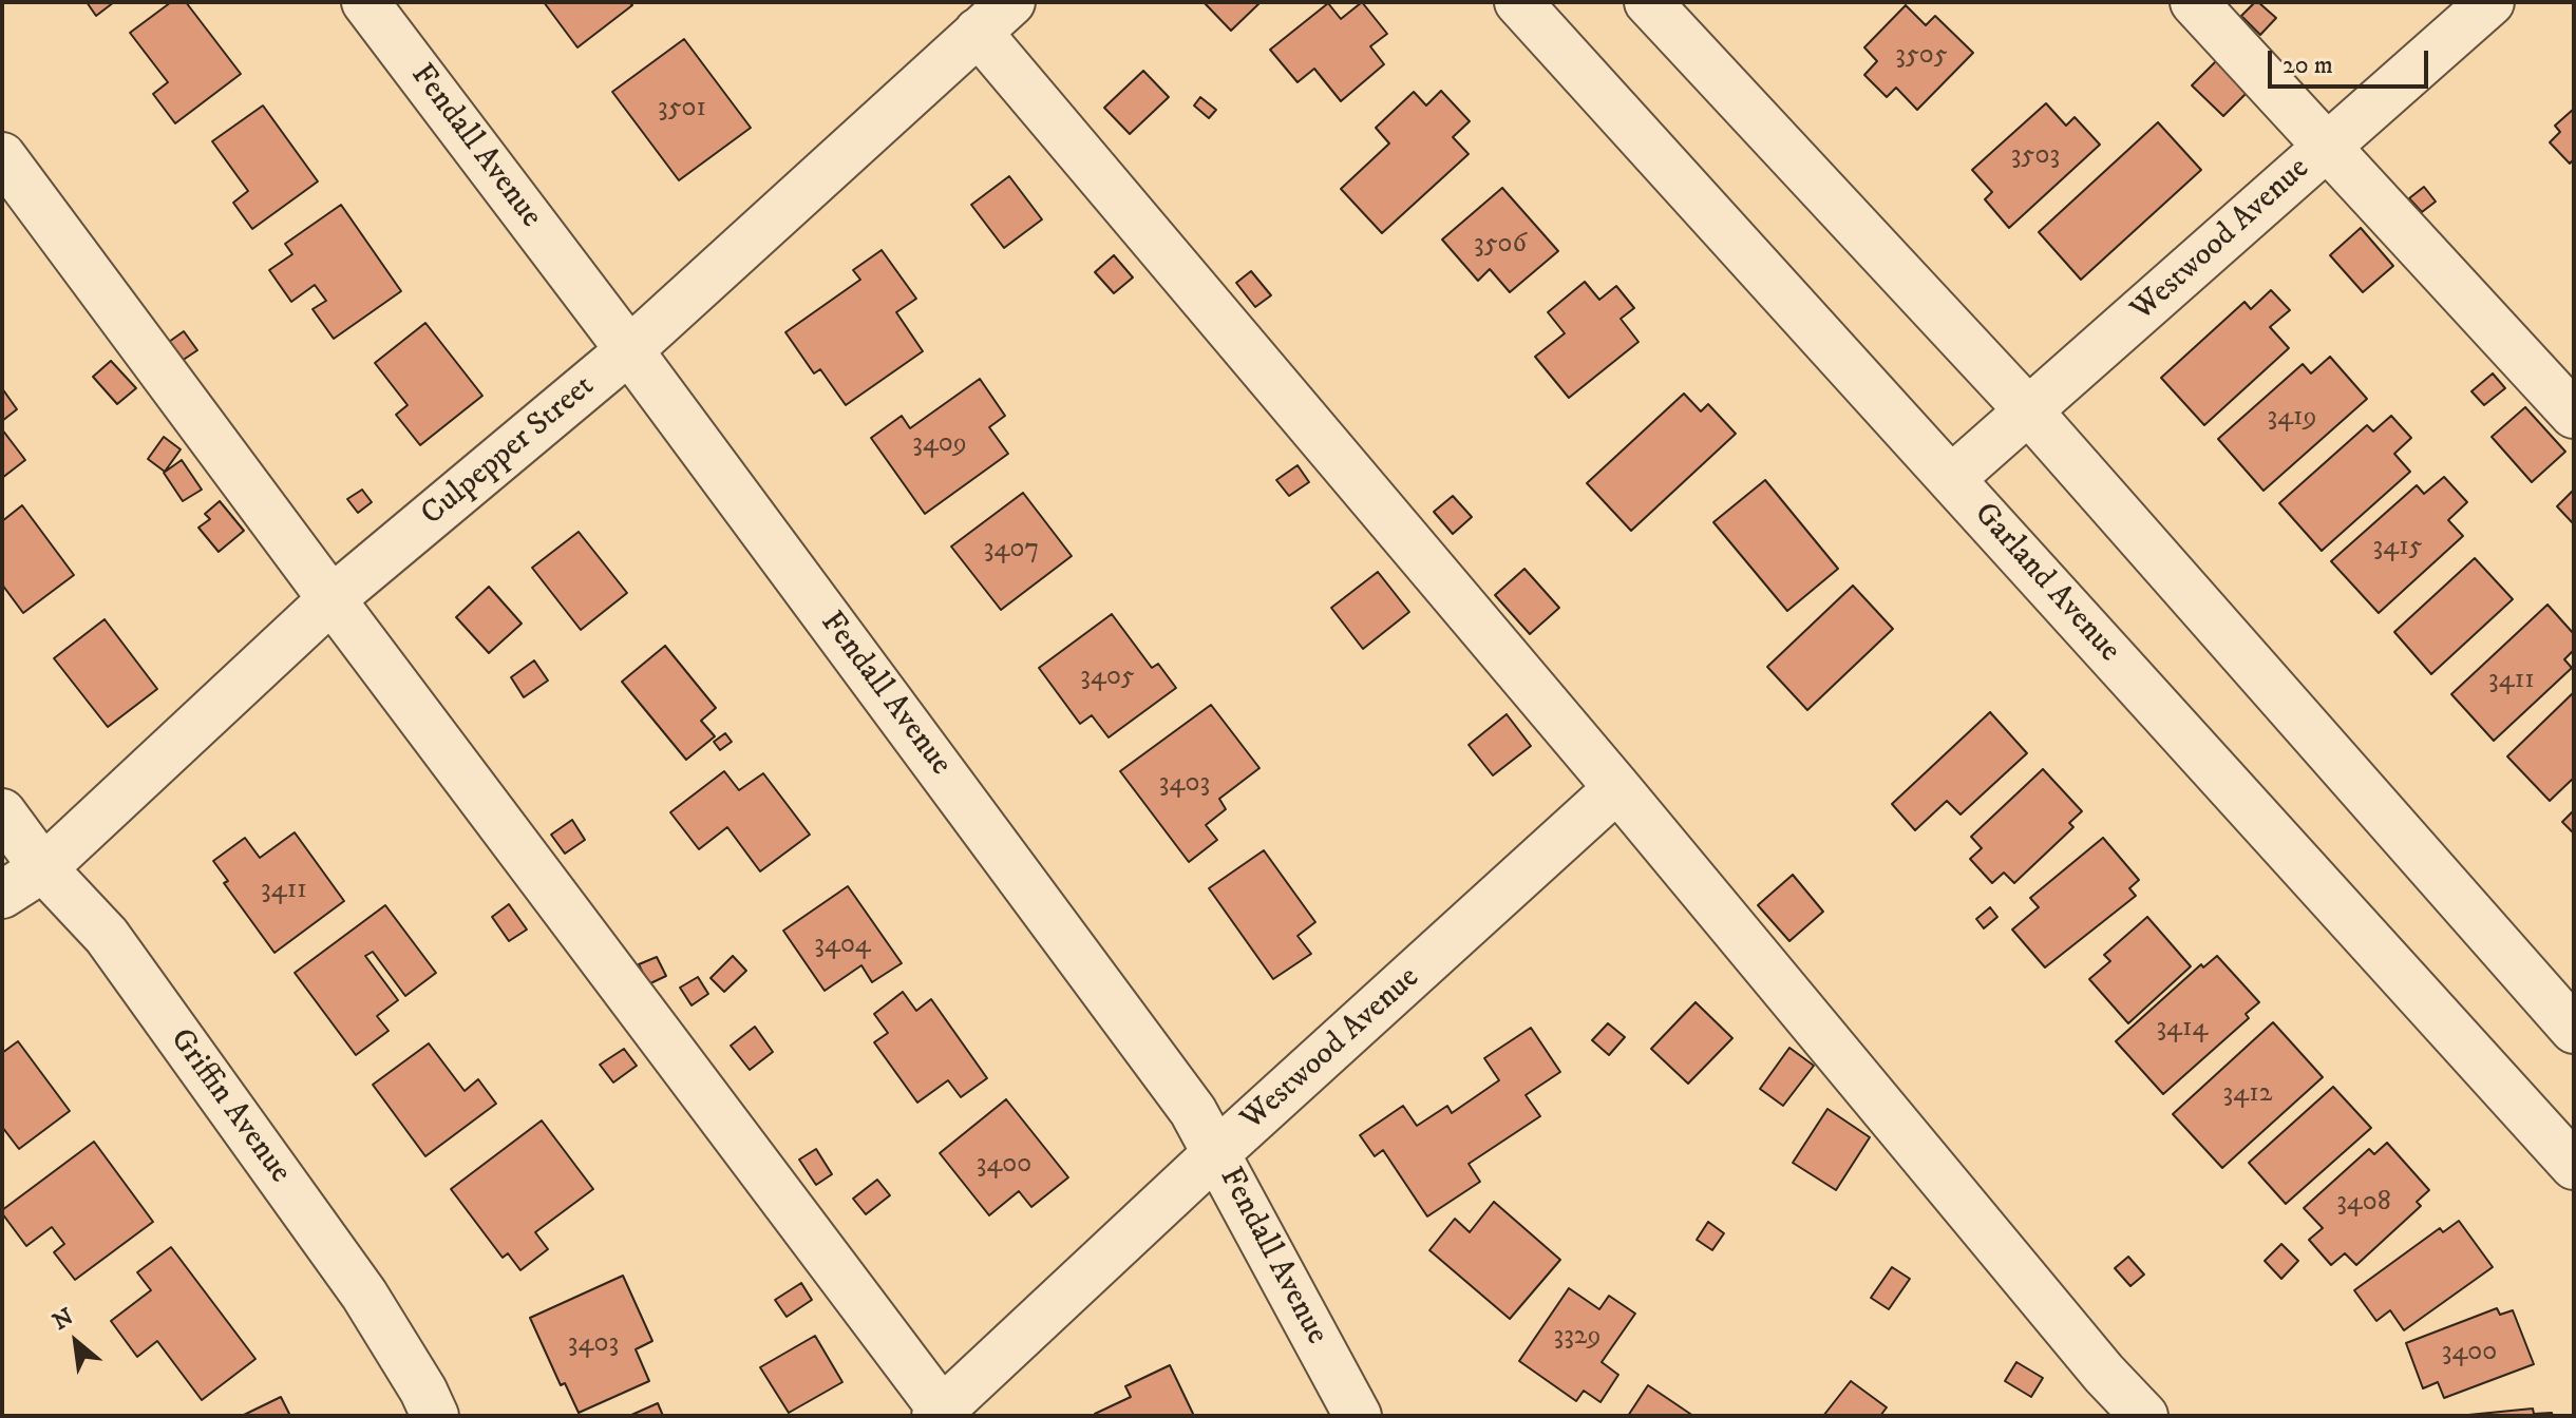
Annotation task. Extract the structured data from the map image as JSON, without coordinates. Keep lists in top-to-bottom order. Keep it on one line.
{"streets":{"street":["Fendall Avenue","Westwood Avenue","Culpepper Street","Garland Avenue","Griffin Avenue"]},"crossings":[["Fendall Avenue","Westwood Avenue"],["Fendall Avenue","Culpepper Street"],["Westwood Avenue","Garland Avenue"],["Culpepper Street","Griffin Avenue"]],"house_numbers":["3505","3501","3503","3506","3419","3409","3415","3407","3405","3411","3403","3411","3404","3414","3412","3400","3408","3329","3403","3400"],"scale_bar":"20 m","north":"top left"}
